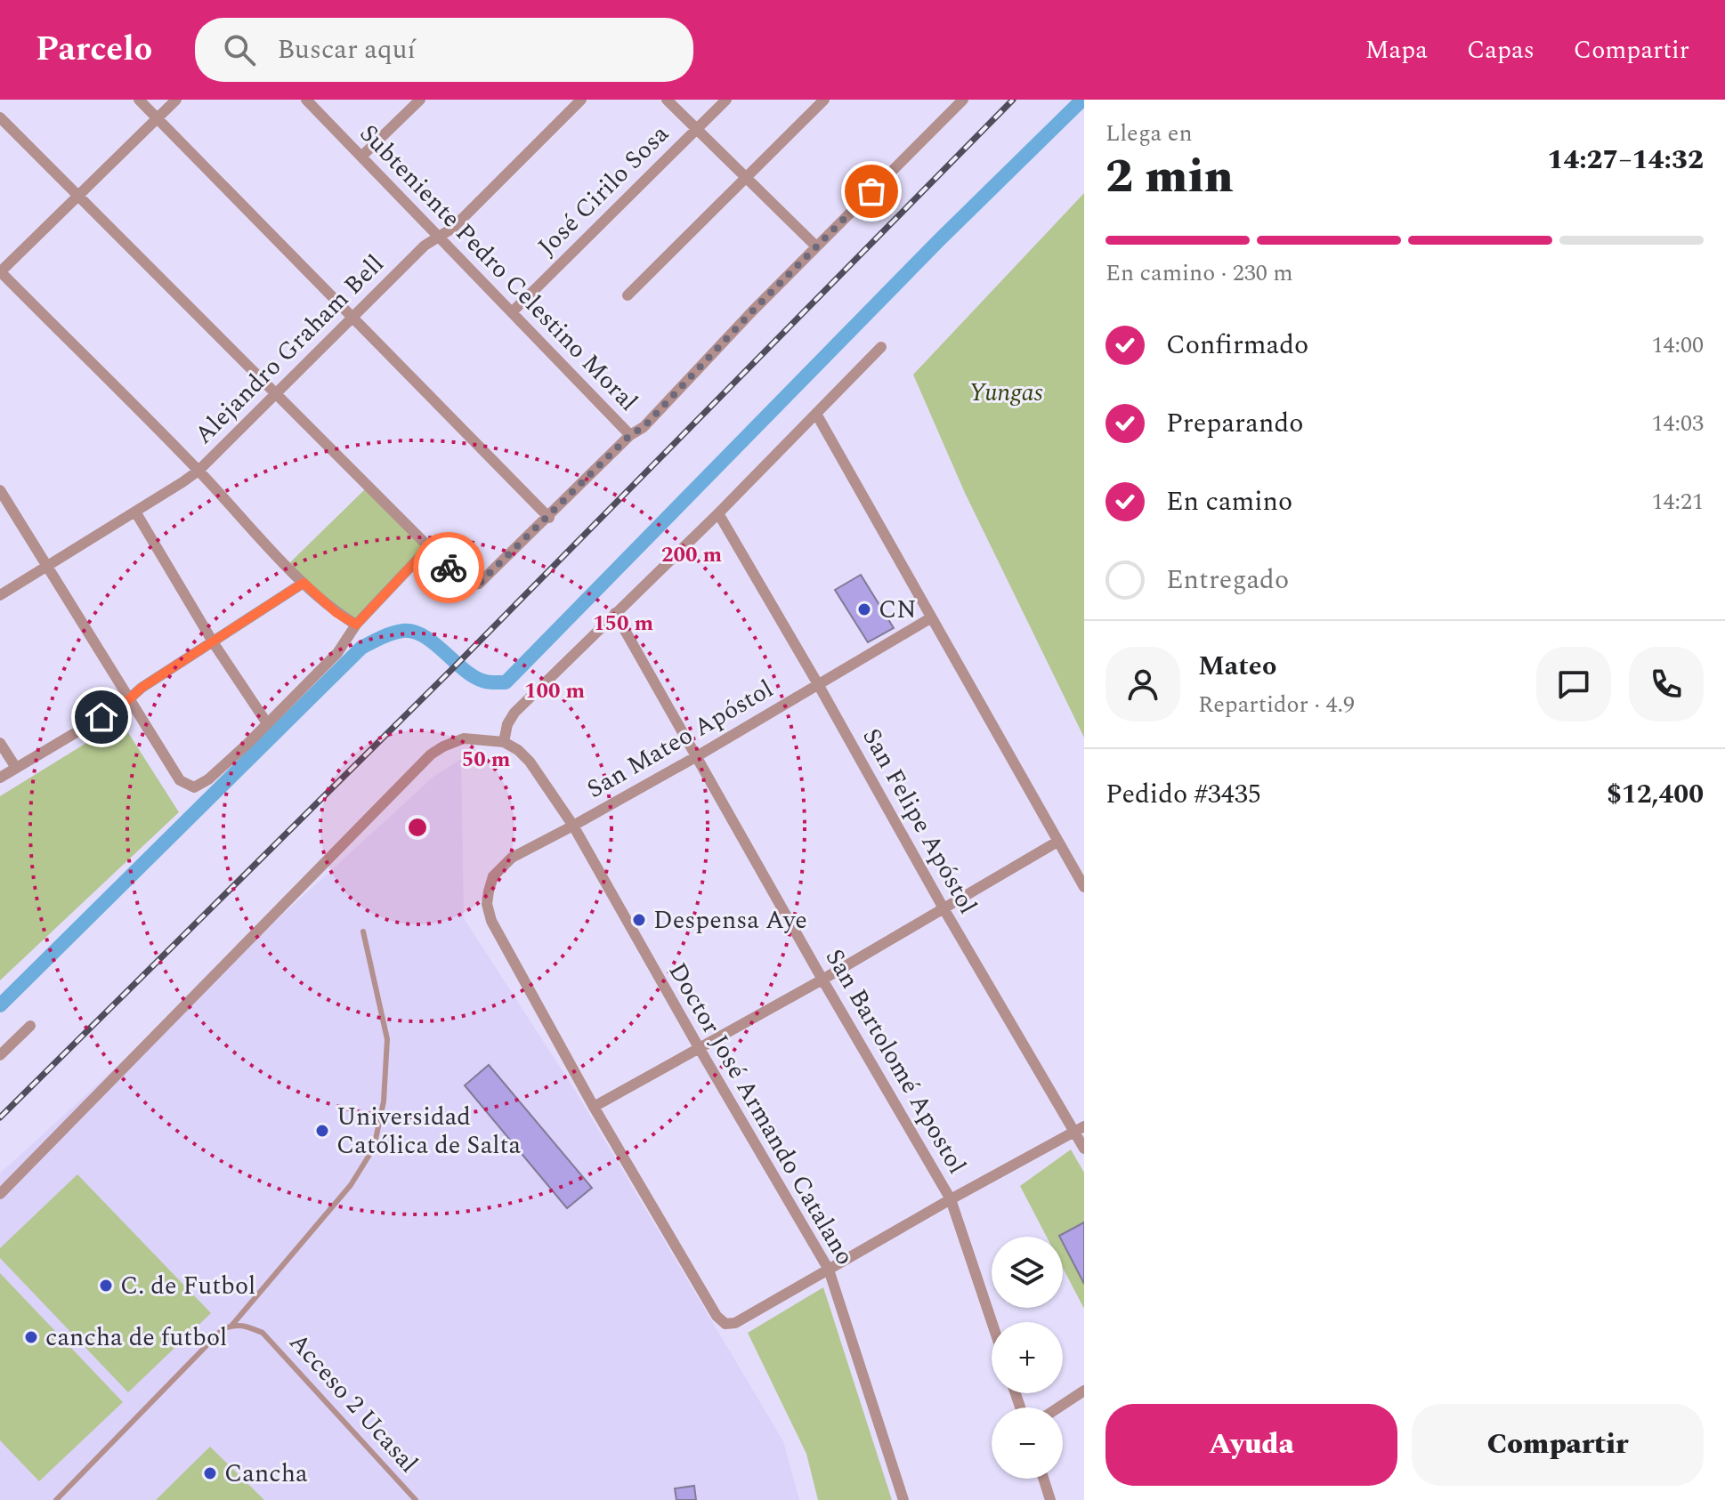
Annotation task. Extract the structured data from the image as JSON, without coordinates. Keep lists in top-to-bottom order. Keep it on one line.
{"streets":{"street":["José Cirilo Sosa","Subteniente Pedro Celestino Moral","Alejandro Graham Bell","San Mateo Apóstol","San Felipe Apóstol","San Bartolomé Apostol","Doctor José Armando Catalano"],"lane":["Acceso 2 Ucasal"]},"crossings":[["José Cirilo Sosa","Subteniente Pedro Celestino Moral"],["Subteniente Pedro Celestino Moral","Alejandro Graham Bell"],["San Mateo Apóstol","San Felipe Apóstol"],["San Mateo Apóstol","San Bartolomé Apostol"],["San Mateo Apóstol","Doctor José Armando Catalano"]],"parks":["Yungas"],"places":["CN","Despensa Aye","Universidad Católica de Salta","C. de Futbol","cancha de futbol","Cancha"],"page":{"header":"Parcelo","search":"Buscar aquí","nav":["Mapa","Capas","Compartir"],"heading":["2 min","Llega en","14:27–14:32"],"panel":["Mateo","Repartidor · 4.9","Pedido #3435","$12,400"],"bar":"En camino · 230 m","list":[["Confirmado","14:00"],["Preparando","14:03"],["En camino","14:21"],"Entregado"],"map_buttons":["+","−"],"buttons":["Ayuda","Compartir"]},"rings":["200 m","150 m","100 m","50 m"]}
